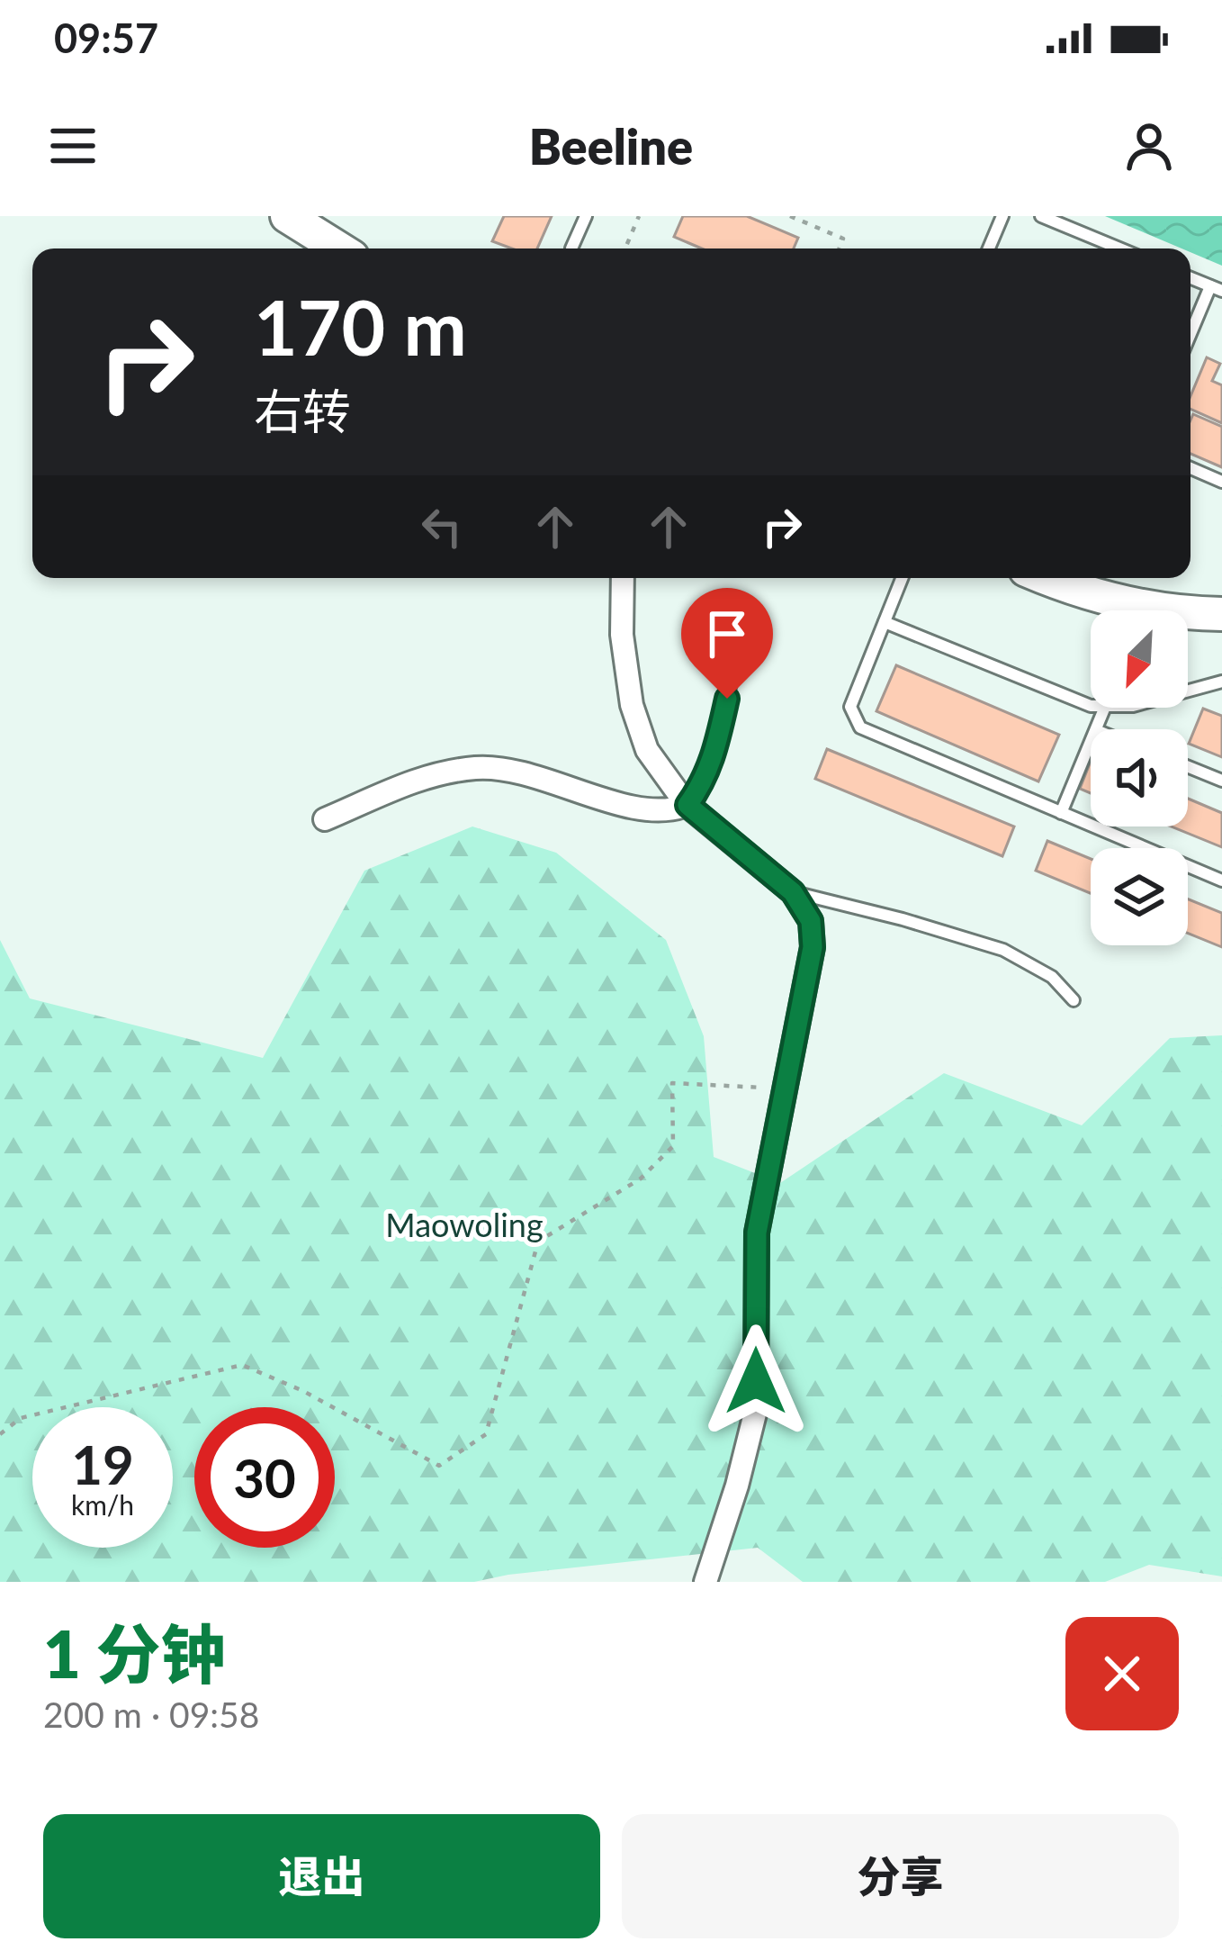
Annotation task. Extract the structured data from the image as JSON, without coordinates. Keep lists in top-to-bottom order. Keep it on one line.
{"parks":["Maowoling"],"north":"bottom left","page":{"status":"09:57","header":"Beeline","turn":["170 m","右转"],"speed":"19 km/h","limit":"30","heading":["1 分钟","200 m · 09:58"],"buttons":["退出","分享"]}}
